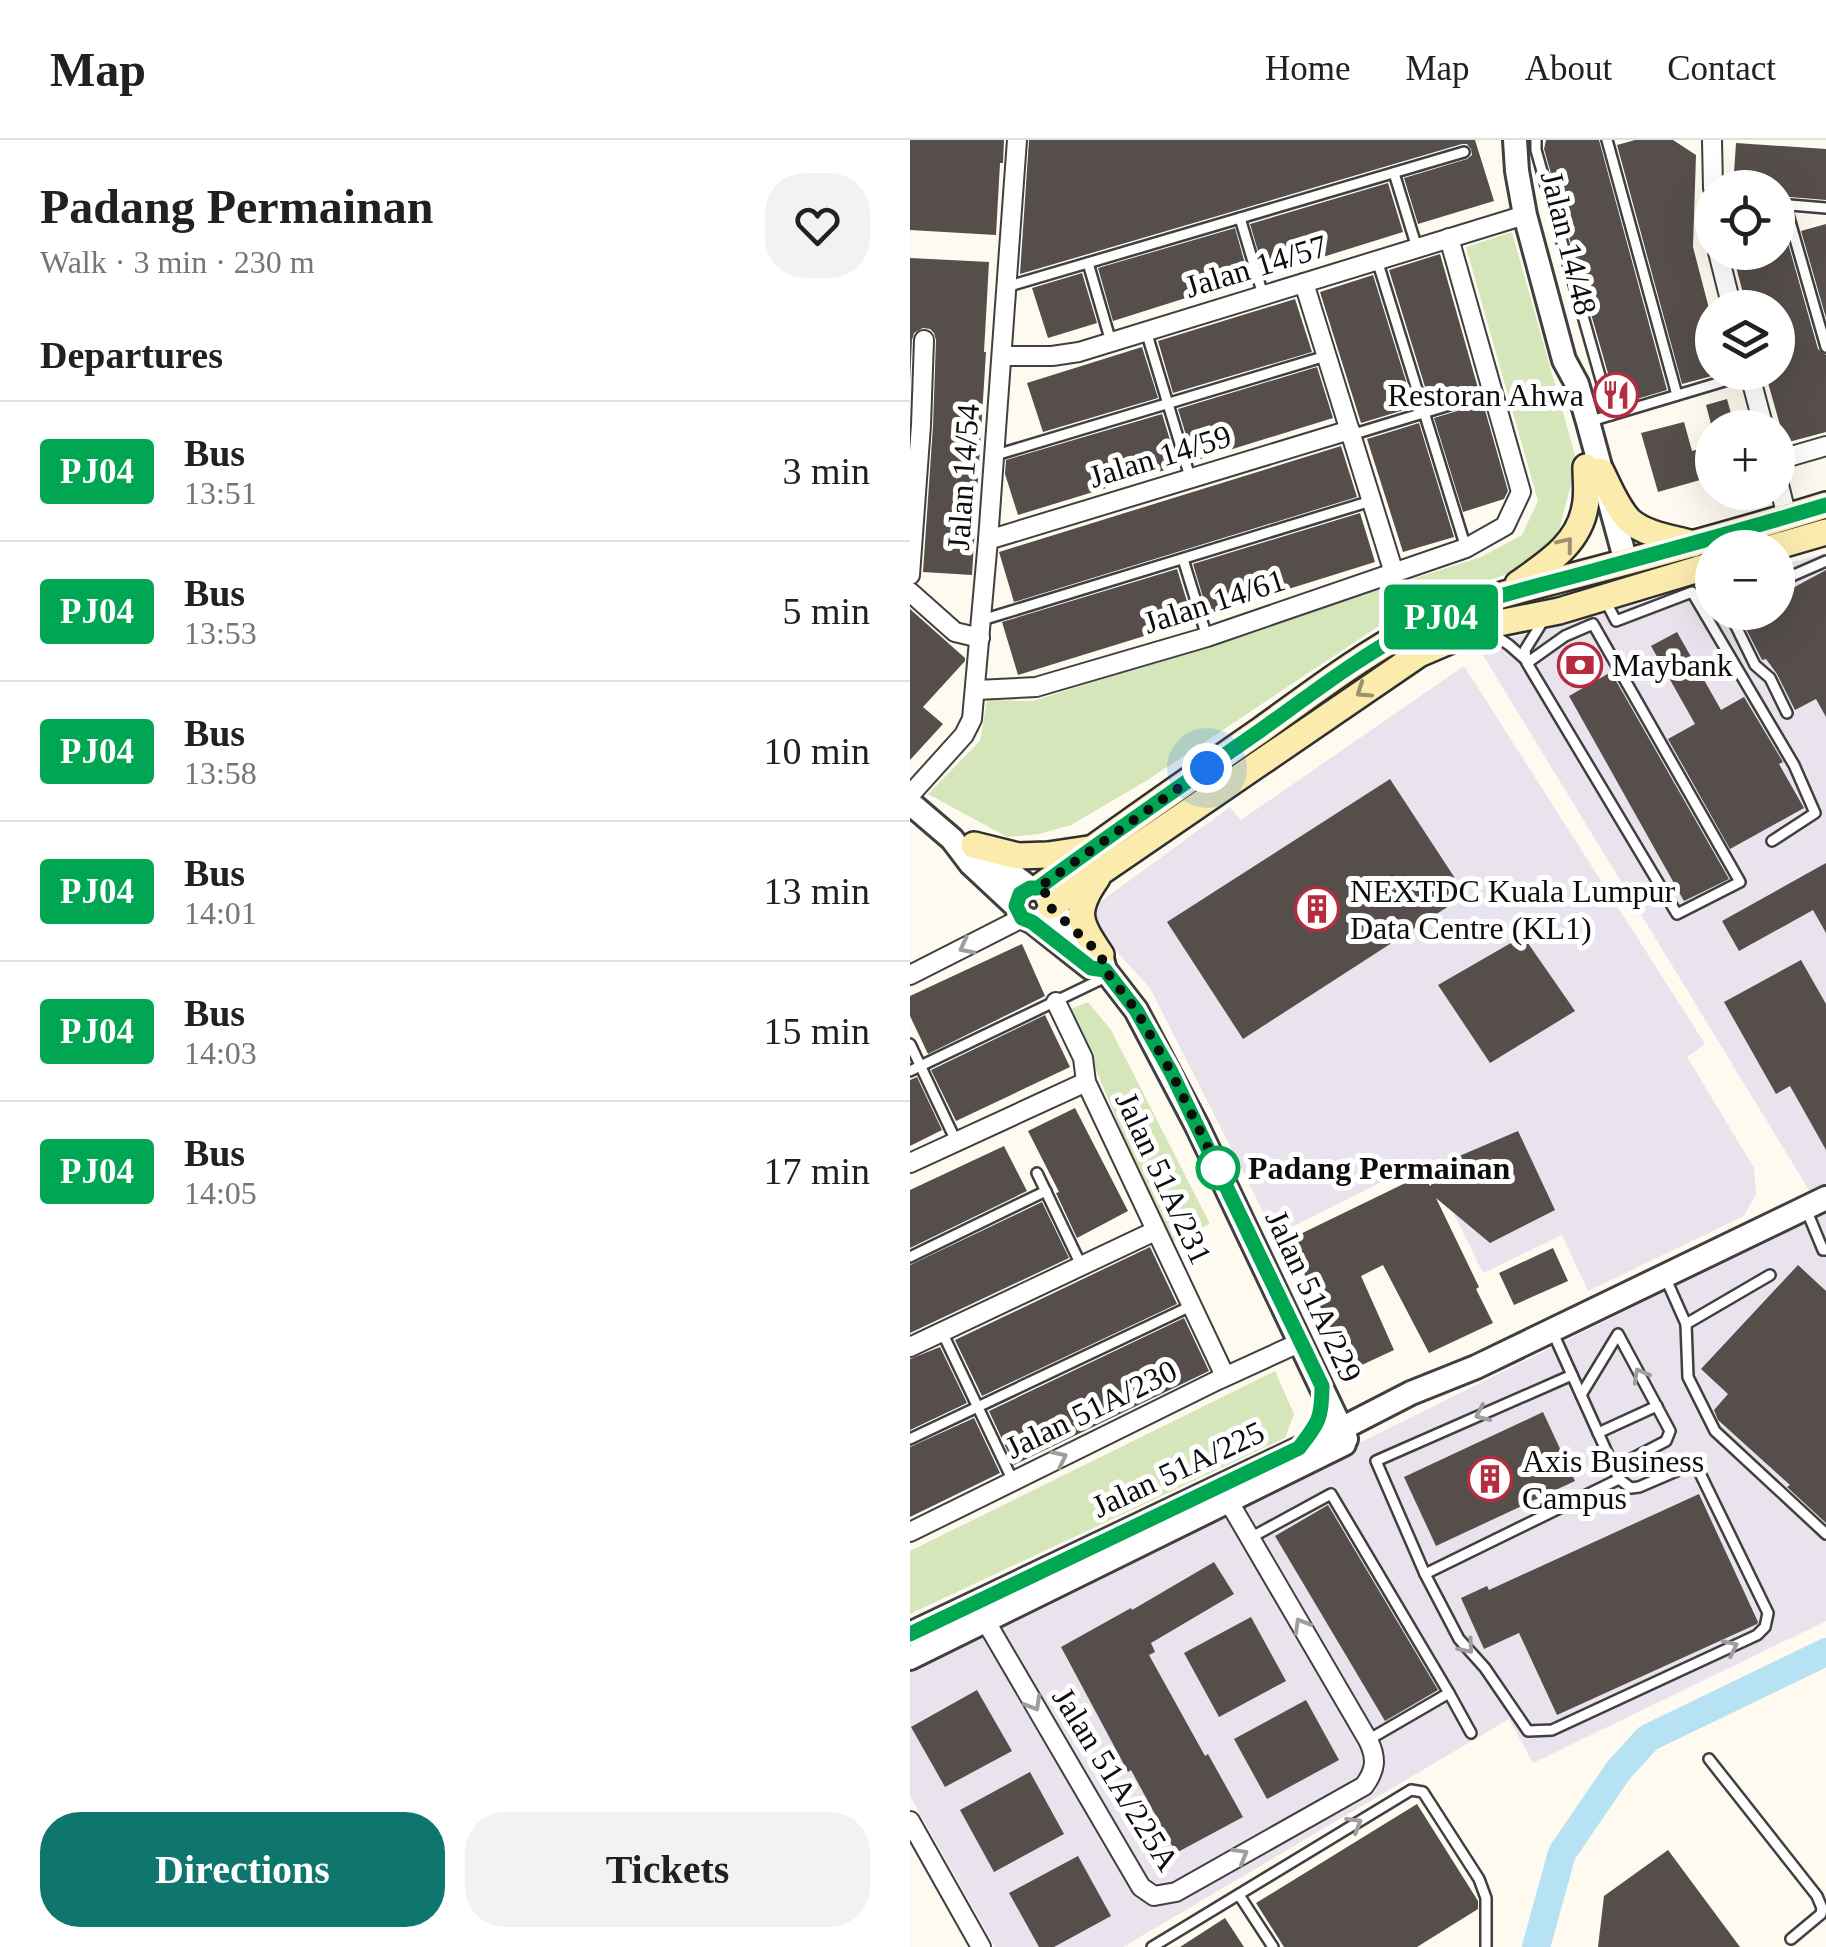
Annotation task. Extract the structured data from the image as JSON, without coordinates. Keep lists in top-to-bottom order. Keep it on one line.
{"streets":{"street":["Jalan 14/48","Jalan 14/57","Jalan 14/59","Jalan 14/54","Jalan 14/61","Jalan 51A/231","Jalan 51A/229","Jalan 51A/230","Jalan 51A/225","Jalan 51A/225A"]},"crossings":[["Jalan 14/48","Jalan 14/57"],["Jalan 14/57","Jalan 14/54"],["Jalan 14/57","Jalan 14/61"],["Jalan 14/59","Jalan 14/54"],["Jalan 14/54","Jalan 14/61"],["Jalan 51A/231","Jalan 51A/230"],["Jalan 51A/229","Jalan 51A/230"],["Jalan 51A/229","Jalan 51A/225"],["Jalan 51A/225","Jalan 51A/225A"]],"one_way":["Jalan 51A/230"],"places":{"restaurant":["Restoran Ahwa"],"bank":["Maybank"],"building":["NEXTDC Kuala Lumpur Data Centre (KL1)","Axis Business Campus"],"other":["Padang Permainan"]},"lines":["bus line PJ04"],"page":{"header":"Map","nav":["Home","Map","About","Contact"],"heading":[["Padang Permainan","Walk · 3 min · 230 m"],"Departures"],"on_map":"PJ04","map_buttons":["+","−"],"list":[{"mark":"PJ04","name":"Bus","note":"13:51","value":"3 min"},{"mark":"PJ04","name":"Bus","note":"13:53","value":"5 min"},{"mark":"PJ04","name":"Bus","note":"13:58","value":"10 min"},{"mark":"PJ04","name":"Bus","note":"14:01","value":"13 min"},{"mark":"PJ04","name":"Bus","note":"14:03","value":"15 min"},{"mark":"PJ04","name":"Bus","note":"14:05","value":"17 min"}],"buttons":["Directions","Tickets"]}}
